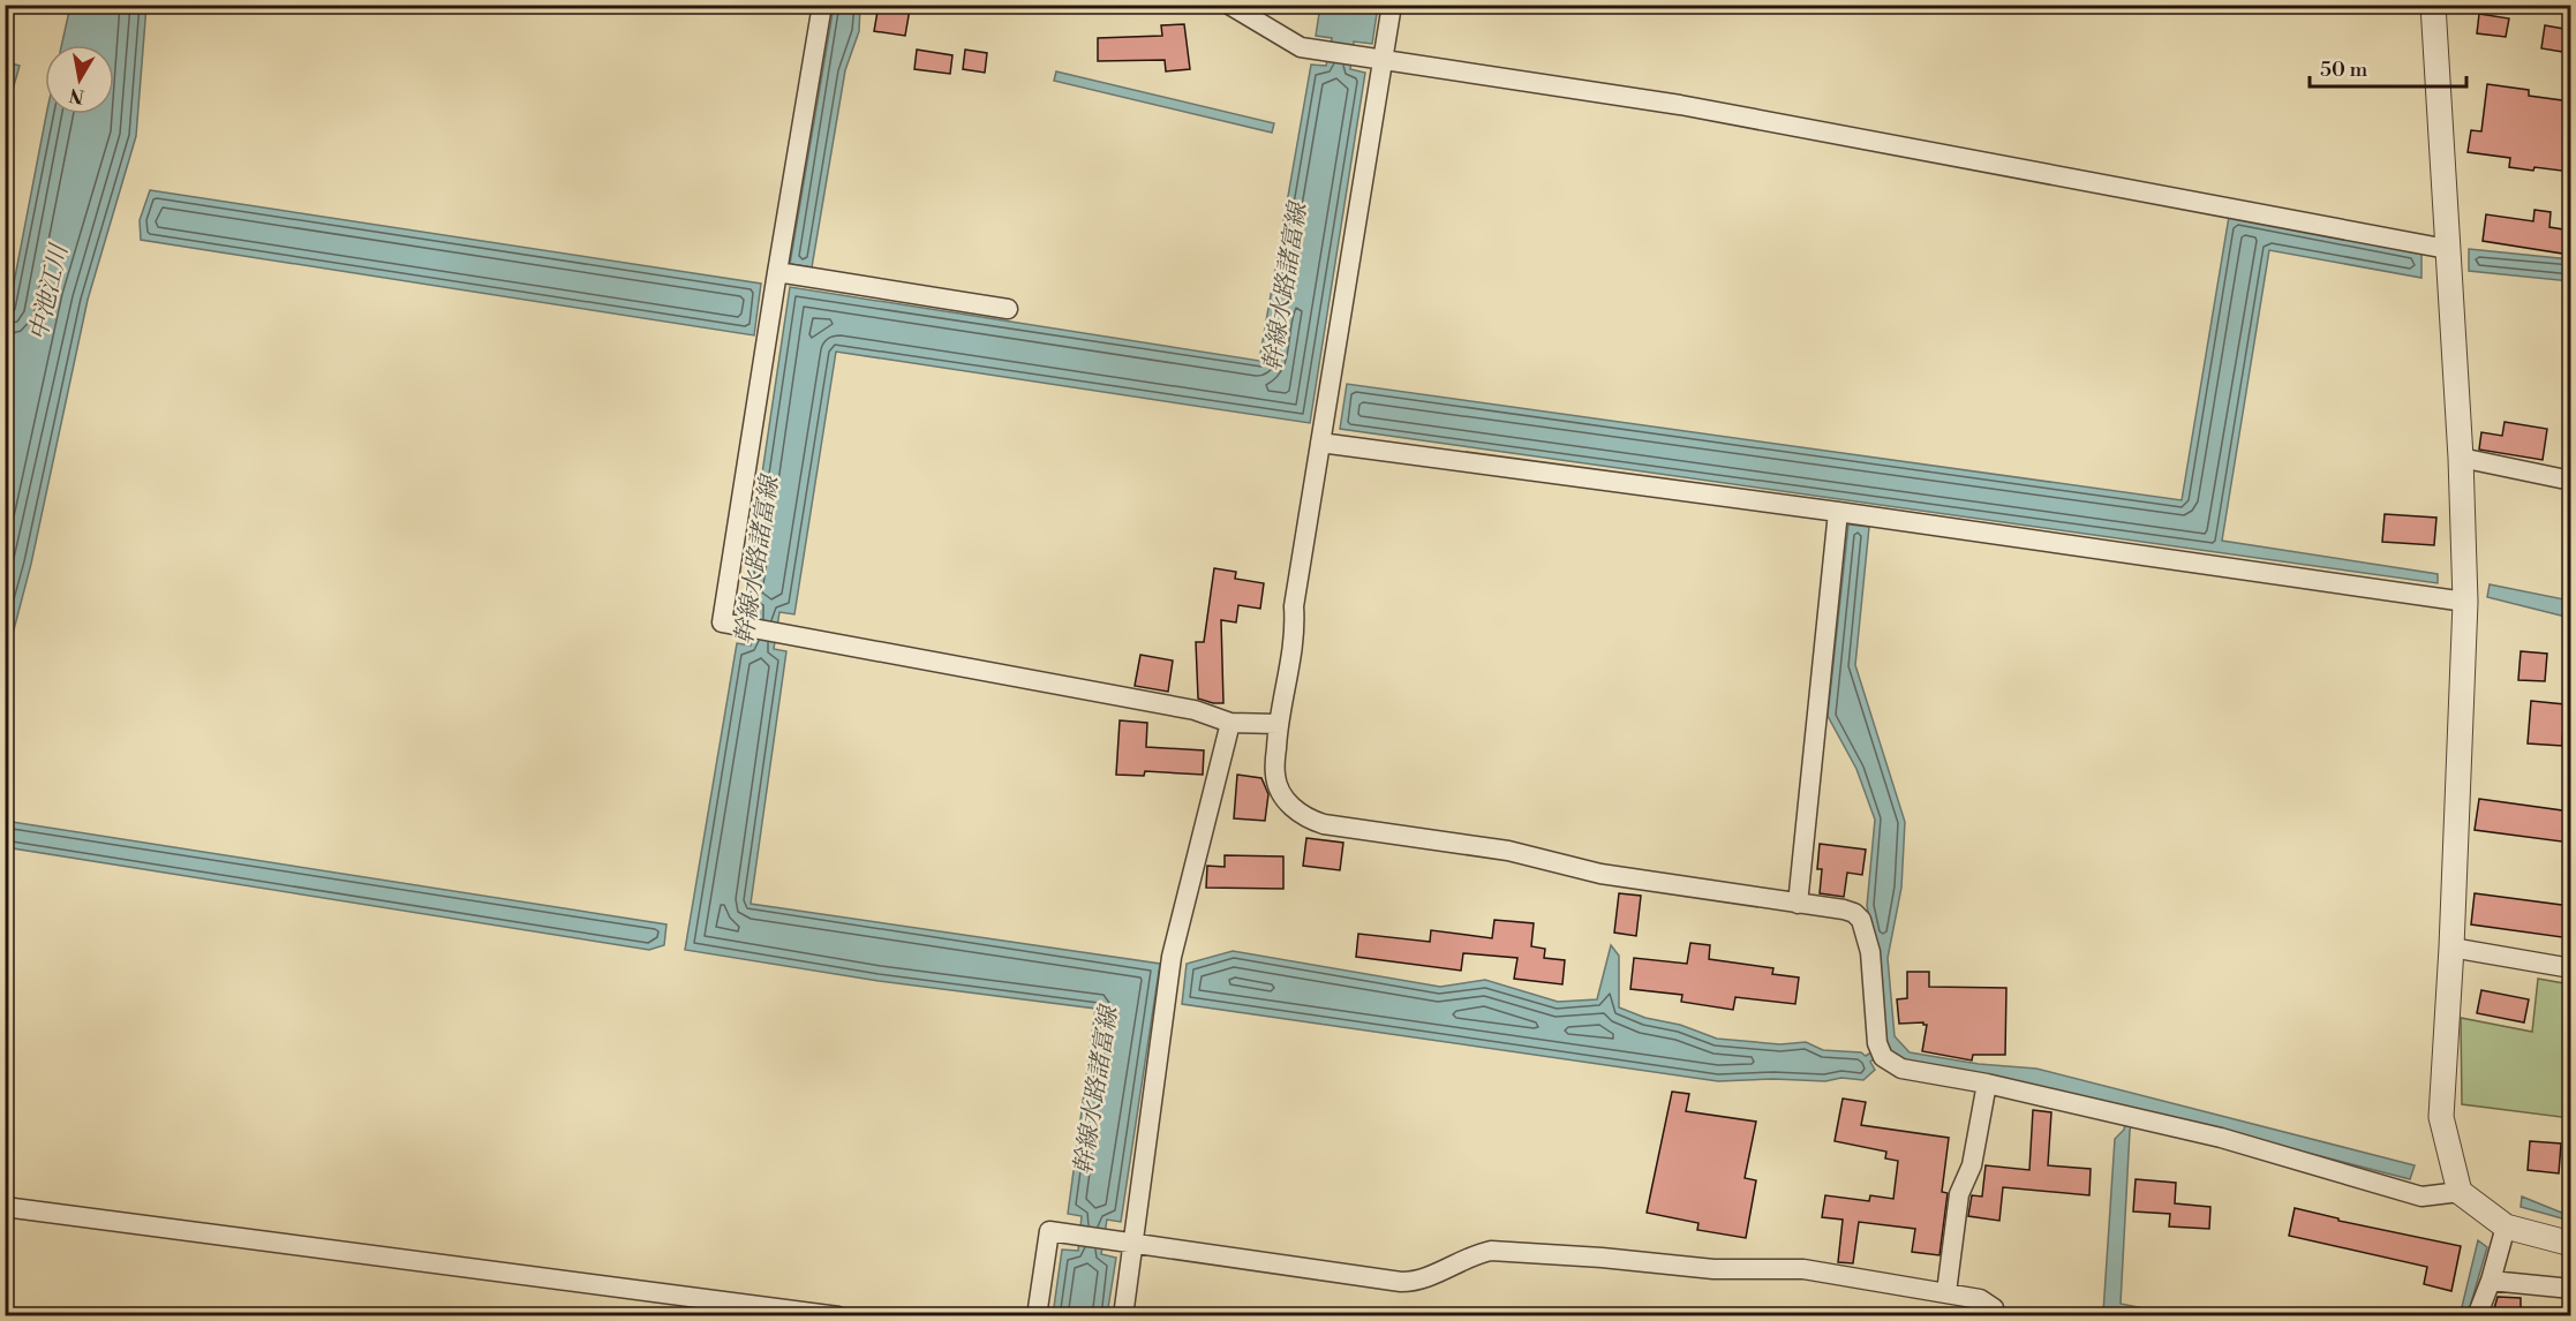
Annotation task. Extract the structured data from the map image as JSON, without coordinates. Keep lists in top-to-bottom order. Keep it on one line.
{"water":["幹線水路諸富線","中池江川"],"scale_bar":"50 m","north":"bottom"}
